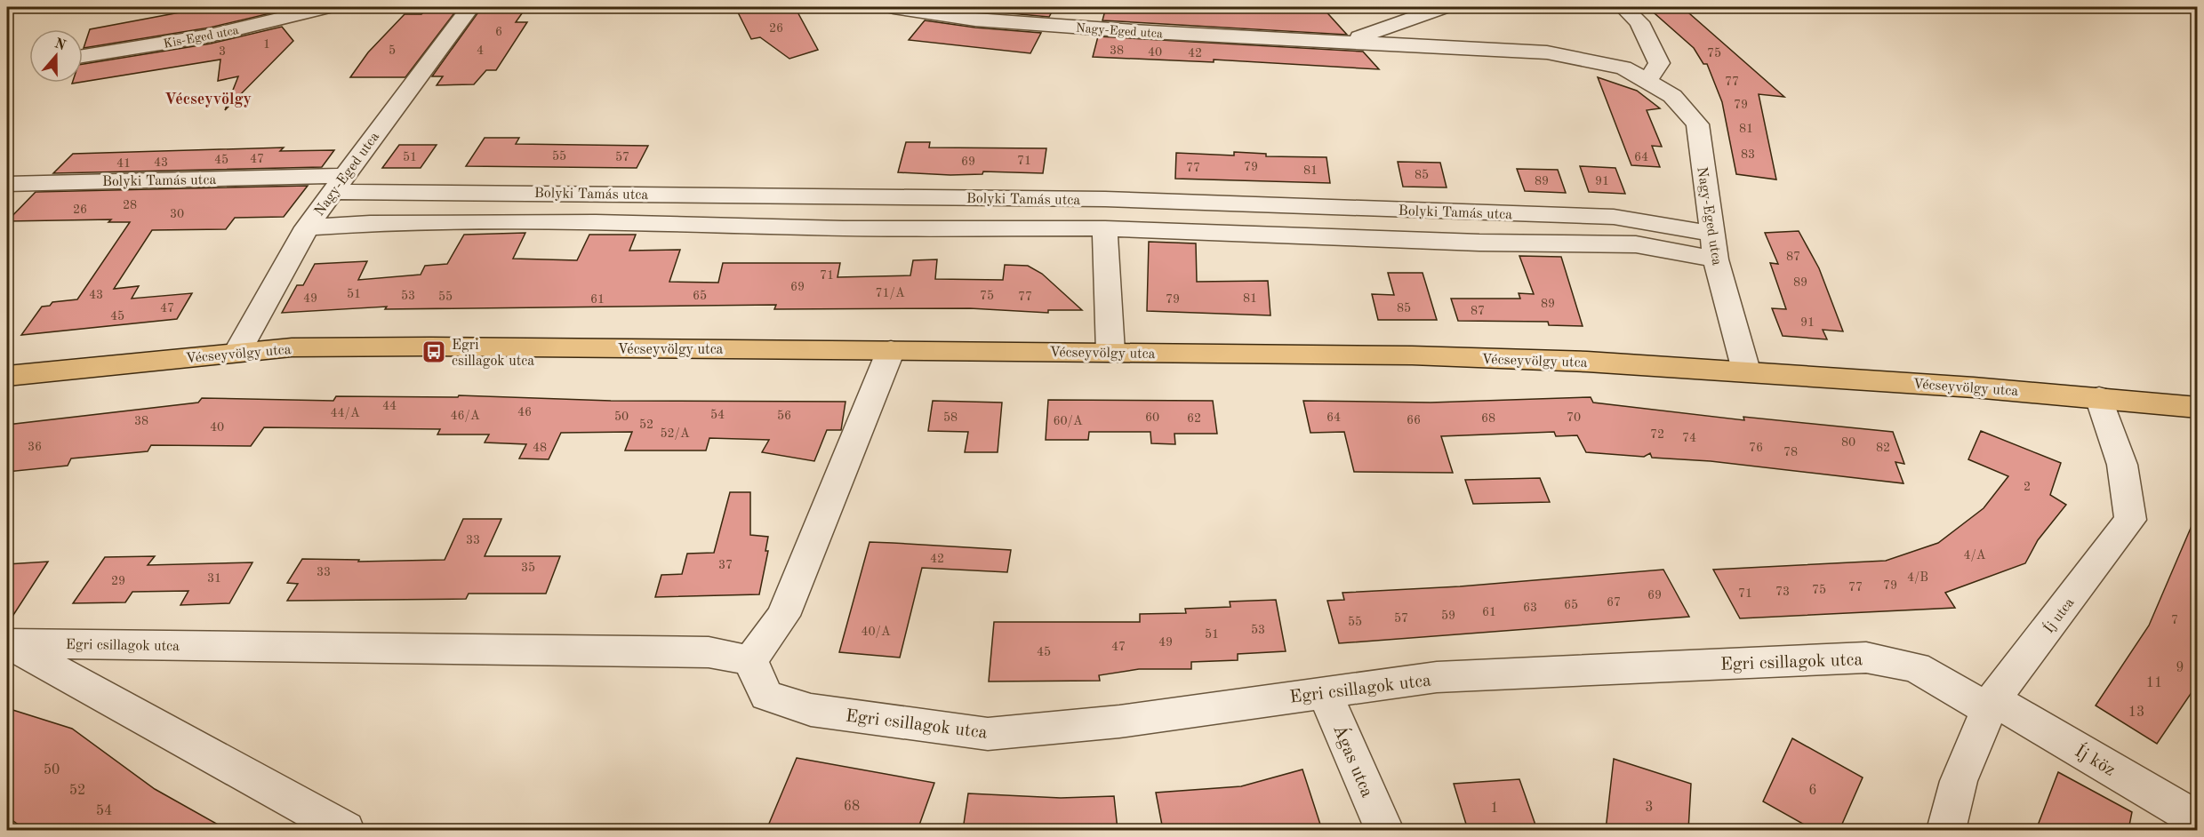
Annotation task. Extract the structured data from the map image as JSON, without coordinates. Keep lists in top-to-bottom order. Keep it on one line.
{"streets":{"main road":["Vécseyvölgy utca"],"street":["Nagy-Eged utca","Kis-Eged utca","Bolyki Tamás utca","Íj utca","Egri csillagok utca","Íj köz","Ágas utca"]},"crossings":[["Nagy-Eged utca","Bolyki Tamás utca"],["Nagy-Eged utca","Vécseyvölgy utca"],["Vécseyvölgy utca","Íj utca"],["Íj utca","Egri csillagok utca"],["Íj utca","Íj köz"],["Egri csillagok utca","Íj köz"],["Egri csillagok utca","Ágas utca"]],"districts":["Vécseyvölgy"],"places":{"bus stop":["Egri csillagok utca"]},"house_numbers":["26","6","1","5","4","38","3","40","42","75","77","79","81","83","55","51","57","64","47","45","71","69","43","41","79","77","81","85","89","91","28","26","30","87","71","89","69","71/A","51","43","53","65","75","55","77","49","81","61","79","89","47","85","87","45","91","44","46","44/A","54","46/A","56","50","58","60","64","70","62","68","66","38","60/A","52","40","52/A","72","74","80","36","48","76","82","78","2","33","4/A","42","37","35","33","4/B","31","29","79","77","75","73","71","69","67","65","63","61","59","57","7","55","53","40/A","51","49","47","45","9","11","13","50","52","6","68","3","1","54"],"north":"top"}
